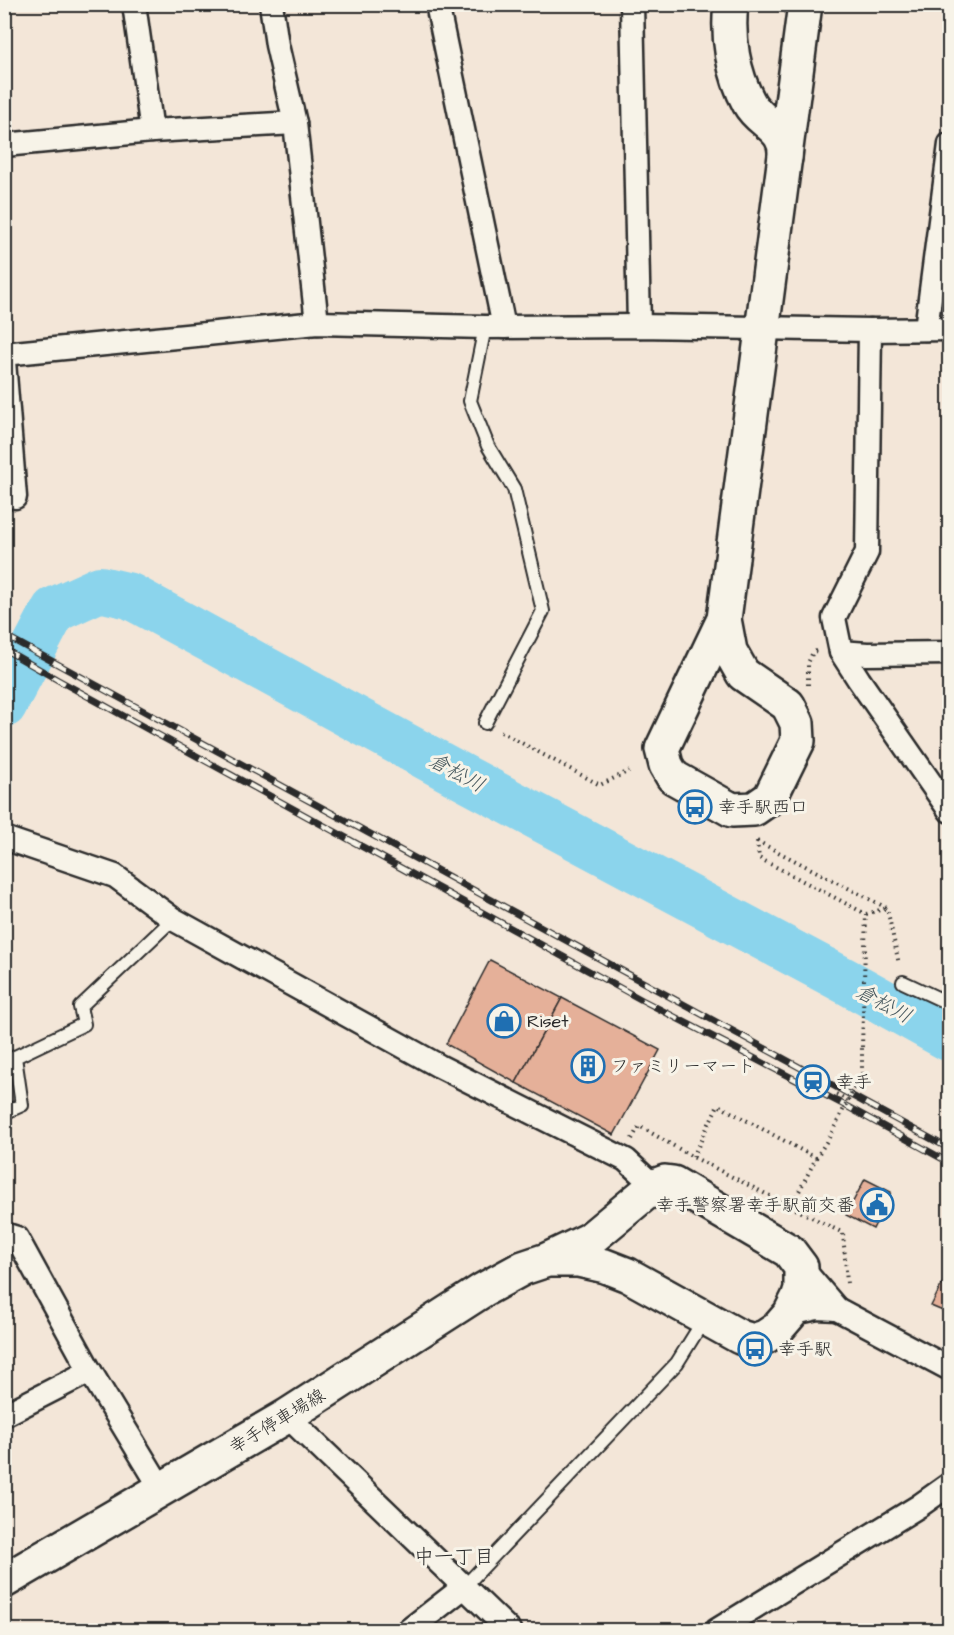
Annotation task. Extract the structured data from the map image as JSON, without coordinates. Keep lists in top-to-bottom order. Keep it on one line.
{"streets":{"street":["幸手停車場線"]},"districts":["中一丁目"],"water":["倉松川"],"places":{"bus stop":["幸手駅西口","幸手駅"],"shop":["Riset"],"building":["ファミリーマート"],"station":["幸手"],"public building":["幸手警察署幸手駅前交番"]}}
